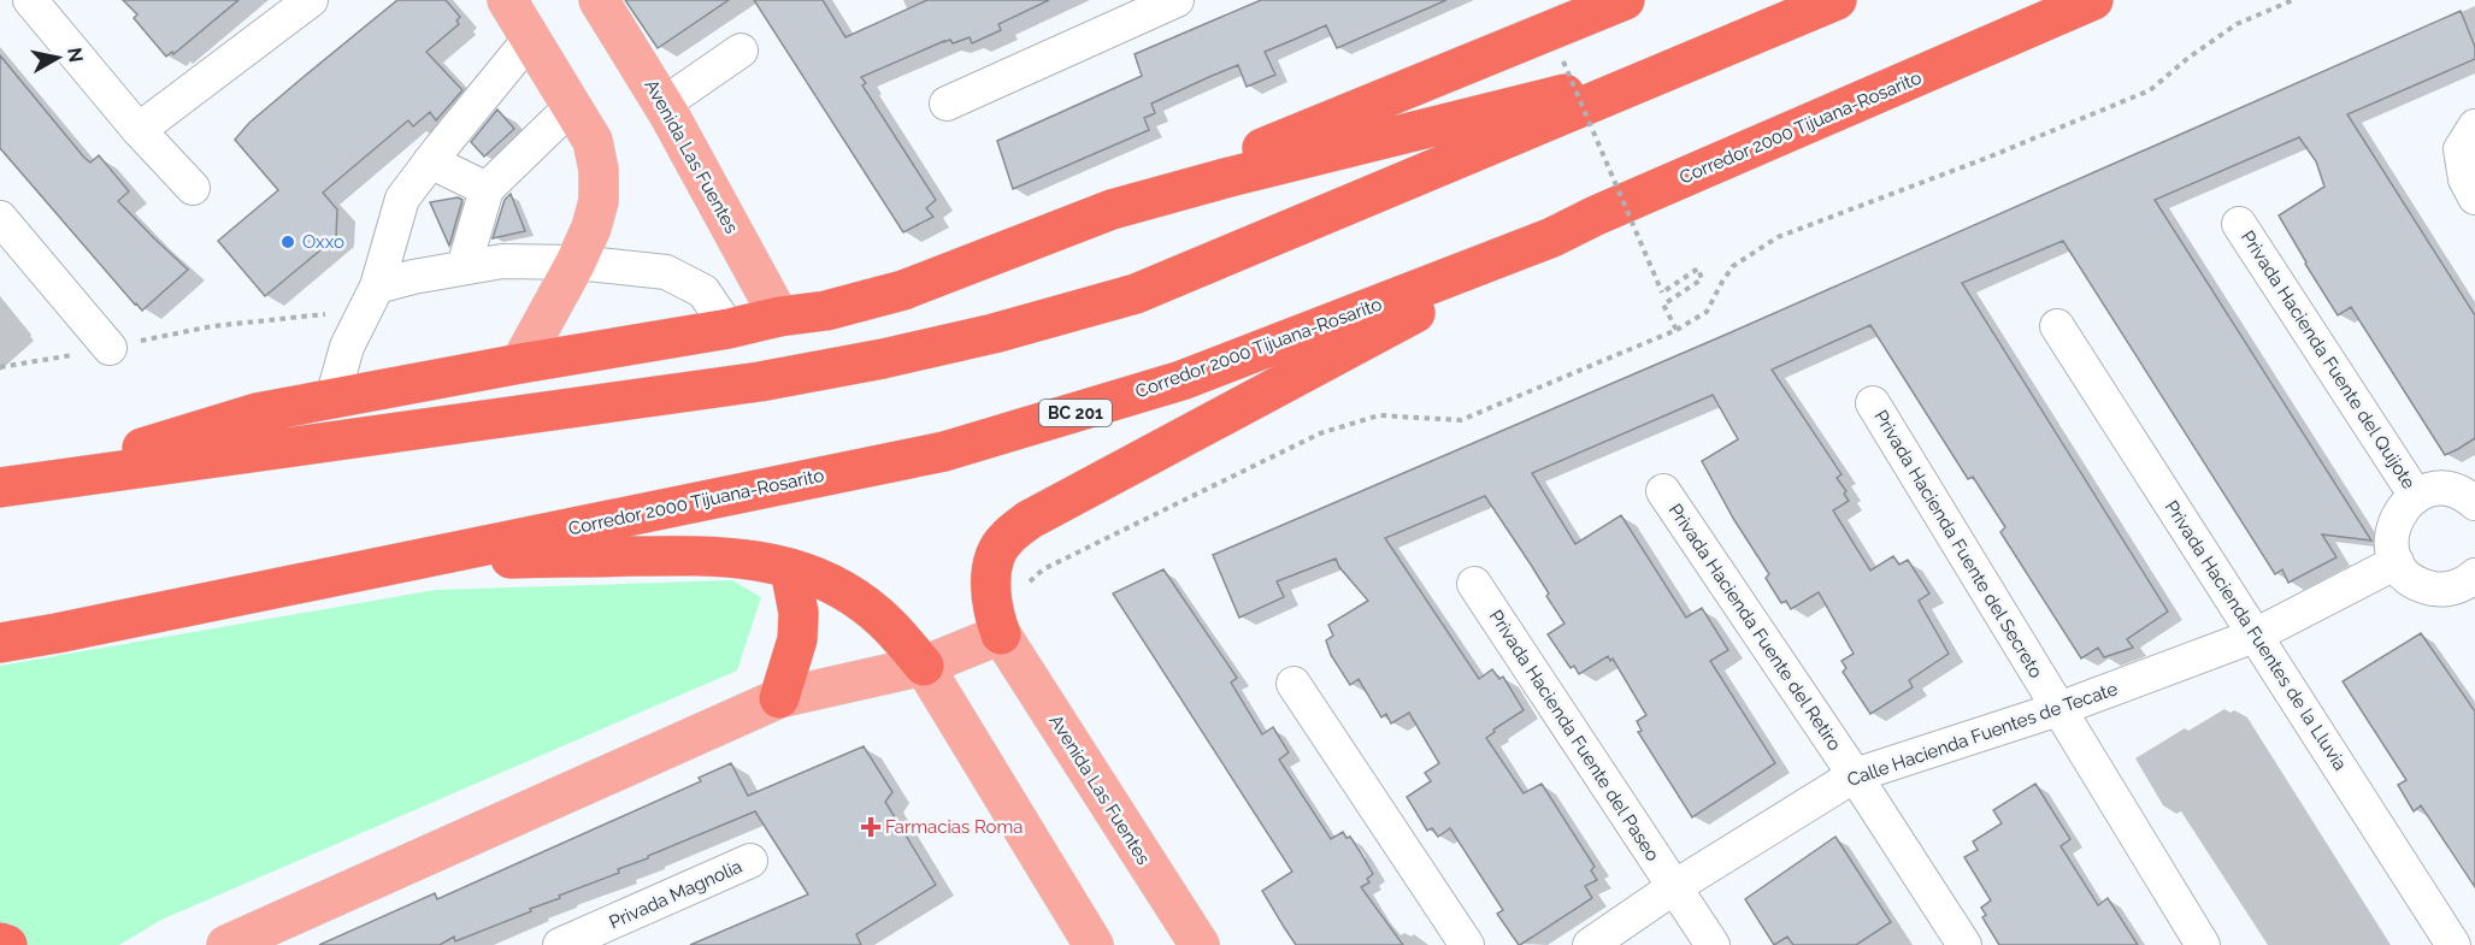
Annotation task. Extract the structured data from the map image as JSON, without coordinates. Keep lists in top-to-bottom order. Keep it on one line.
{"streets":{"highway":["Corredor 2000 Tijuana-Rosarito","BC 201"],"main road":["Avenida Las Fuentes"],"street":["Privada Hacienda Fuente del Quijote","Privada Hacienda Fuente del Secreto","Privada Hacienda Fuente del Retiro","Privada Hacienda Fuentes de la Lluvia","Calle Hacienda Fuentes de Tecate","Privada Hacienda Fuente del Paseo","Privada Magnolia"]},"crossings":[["Privada Hacienda Fuente del Secreto","Calle Hacienda Fuentes de Tecate"],["Privada Hacienda Fuente del Retiro","Calle Hacienda Fuentes de Tecate"],["Privada Hacienda Fuentes de la Lluvia","Calle Hacienda Fuentes de Tecate"],["Calle Hacienda Fuentes de Tecate","Privada Hacienda Fuente del Paseo"]],"places":{"other":["Oxxo"],"health":["Farmacias Roma"]},"north":"right"}
